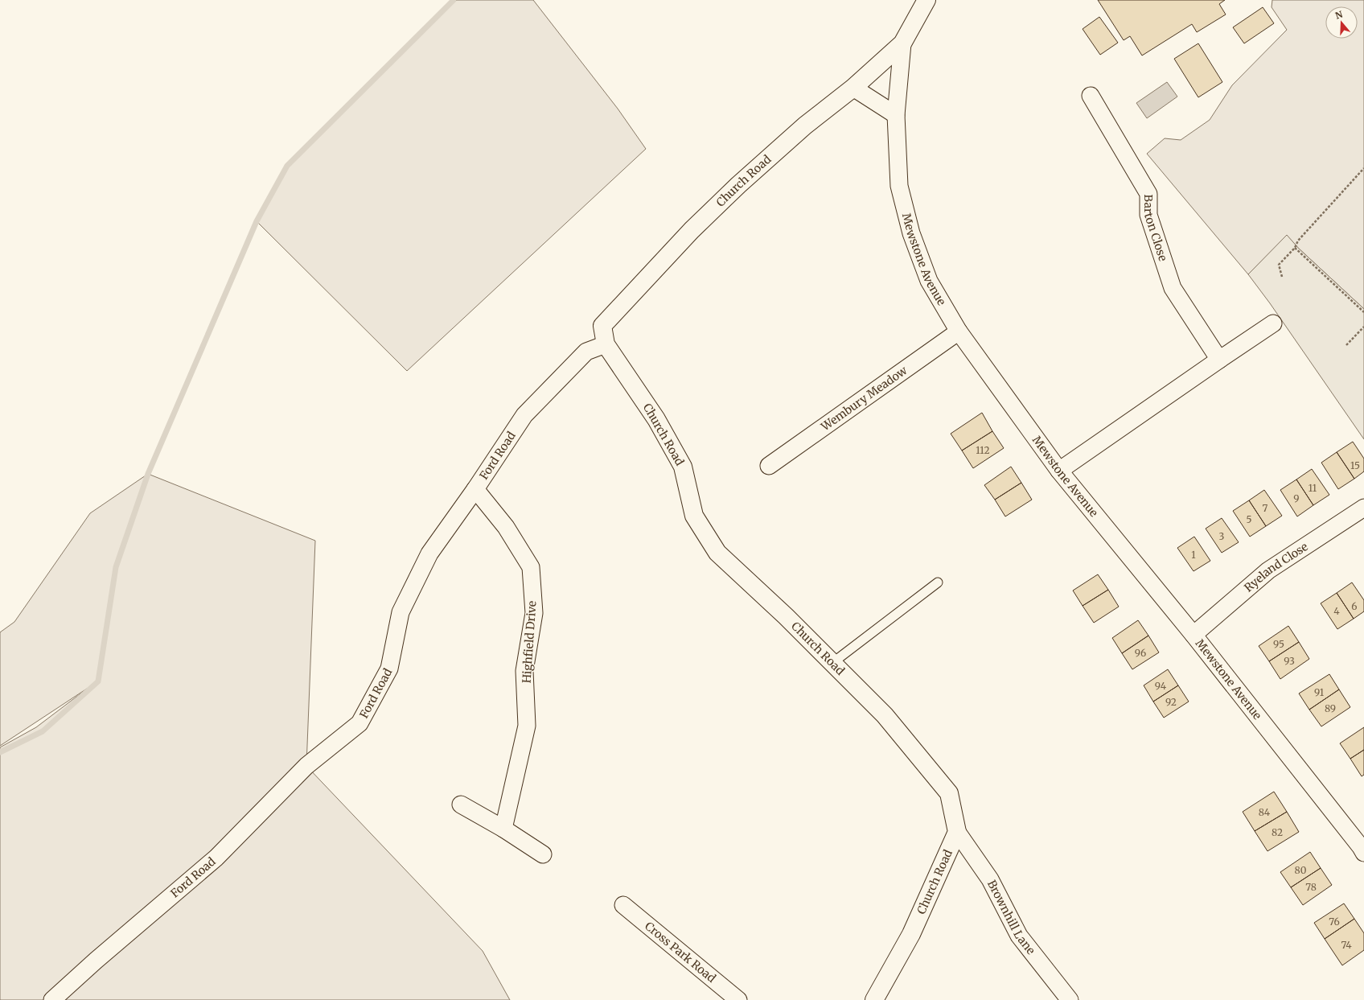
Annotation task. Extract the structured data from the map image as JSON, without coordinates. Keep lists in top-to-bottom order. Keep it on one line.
{"streets":{"street":["Church Road","Barton Close","Mewstone Avenue","Wembury Meadow","Ford Road","Ryeland Close","Highfield Drive","Brownhill Lane","Cross Park Road"]},"crossings":[["Church Road","Mewstone Avenue"],["Church Road","Ford Road"],["Church Road","Brownhill Lane"],["Mewstone Avenue","Wembury Meadow"],["Mewstone Avenue","Ryeland Close"],["Ford Road","Highfield Drive"]],"house_numbers":["112","15","11","9","7","5","3","1","6","4","95","96","93","94","91","92","89","84","82","80","78","76","74"],"north":"top"}
